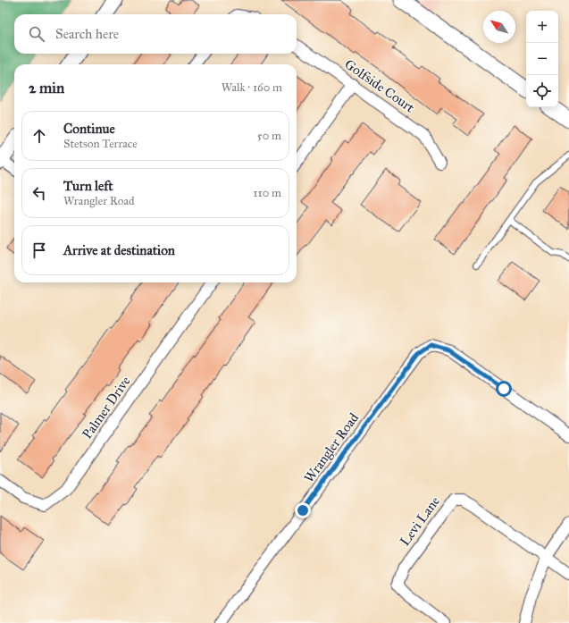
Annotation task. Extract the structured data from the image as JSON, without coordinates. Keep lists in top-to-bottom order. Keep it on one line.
{"streets":{"street":["Golfside Court","Palmer Drive","Wrangler Road","Levi Lane"]},"north":"top left","page":{"map_buttons":["+","−"],"search":"Search here","heading":["2 min","Walk · 160 m"],"list":[["Continue","Stetson Terrace","50 m"],["Turn left","Wrangler Road","110 m"],"Arrive at destination"]}}
